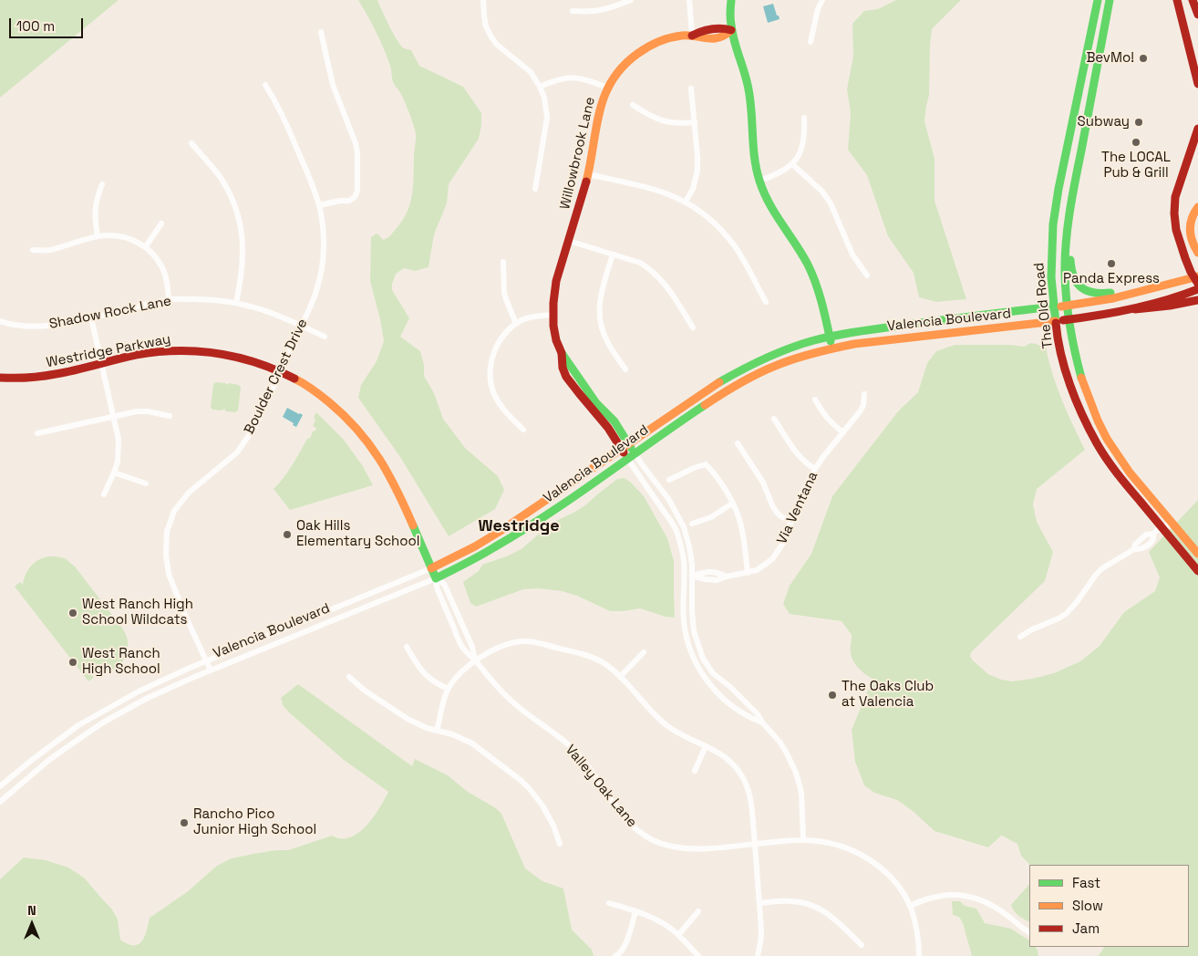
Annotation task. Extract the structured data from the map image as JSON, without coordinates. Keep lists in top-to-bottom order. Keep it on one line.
{"streets":{"main road":["Willowbrook Lane","The Old Road","Valencia Boulevard","Westridge Parkway"],"street":["Shadow Rock Lane","Boulder Crest Drive","Via Ventana","Valley Oak Lane"]},"crossings":[["Willowbrook Lane","Valencia Boulevard"],["The Old Road","Valencia Boulevard"],["Shadow Rock Lane","Boulder Crest Drive"],["Valencia Boulevard","Westridge Parkway"],["Valencia Boulevard","Boulder Crest Drive"],["Valencia Boulevard","Valley Oak Lane"],["Westridge Parkway","Boulder Crest Drive"],["Westridge Parkway","Valley Oak Lane"]],"districts":["Westridge"],"places":["BevMo!","Subway","The LOCAL Pub & Grill","Panda Express","Oak Hills Elementary School","West Ranch High School Wildcats","West Ranch High School","The Oaks Club at Valencia","Rancho Pico Junior High School"],"legend":["Fast","Slow","Jam"],"scale_bar":"100 m","north":"top"}
